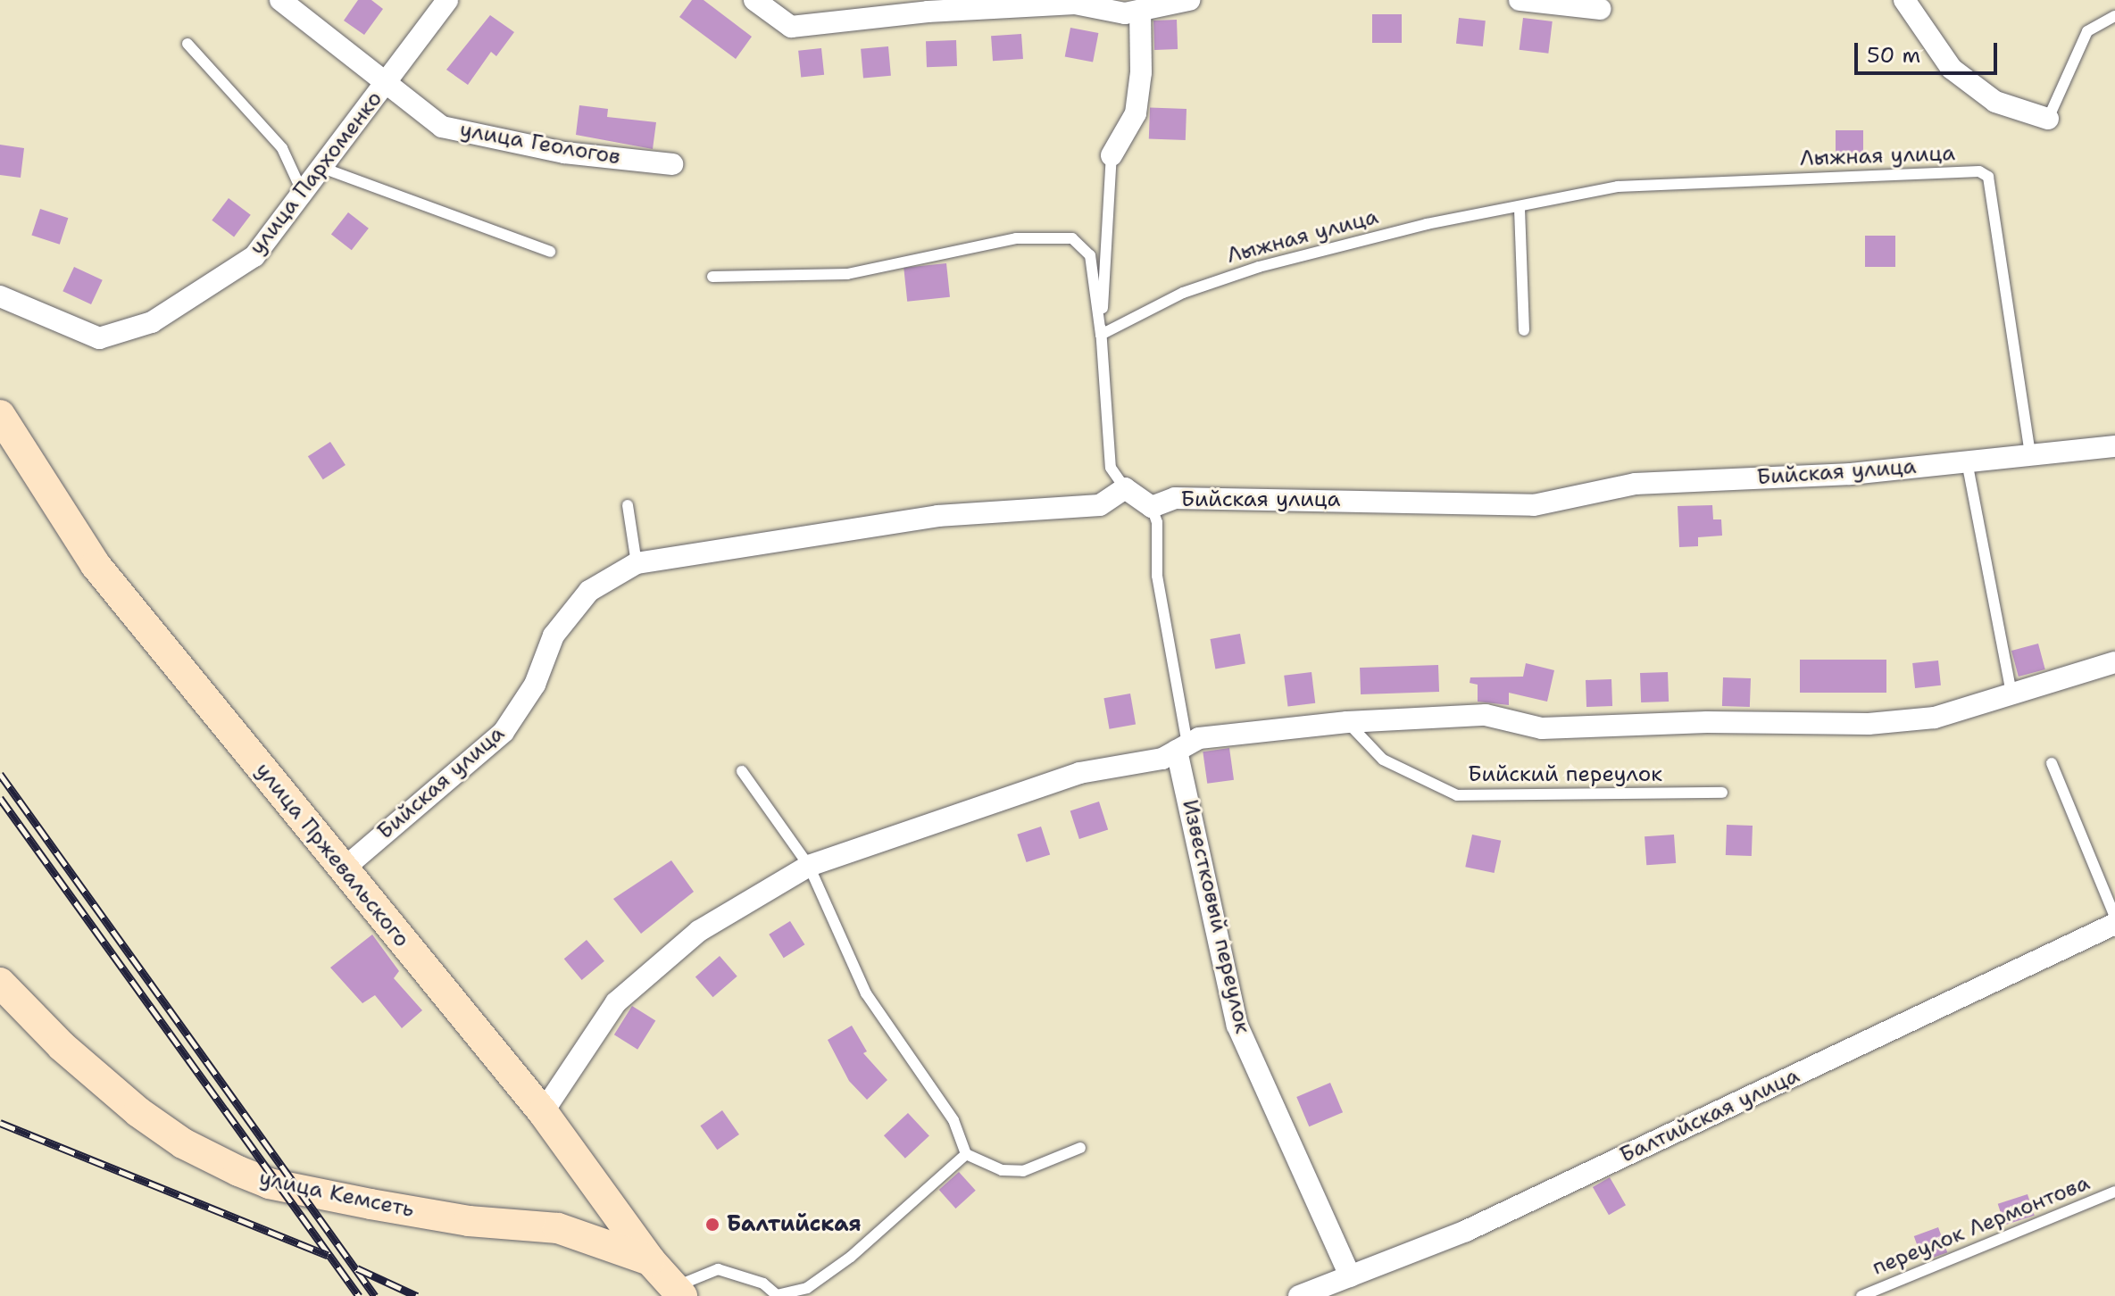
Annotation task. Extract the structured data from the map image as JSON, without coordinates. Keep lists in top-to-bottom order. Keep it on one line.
{"streets":{"street":["улица Геологов","улица Пархоменко","Бийская улица","улица Пржевальского","Известковый переулок","Балтийская улица","улица Кемсеть"],"lane":["Лыжная улица","Бийский переулок","переулок Лермонтова"]},"crossings":[["улица Геологов","улица Пархоменко"],["Лыжная улица","Бийская улица"],["Бийская улица","улица Пржевальского"],["Бийская улица","Известковый переулок"],["улица Пржевальского","улица Кемсеть"],["Известковый переулок","Балтийская улица"]],"places":["Балтийская"],"scale_bar":"50 m"}
